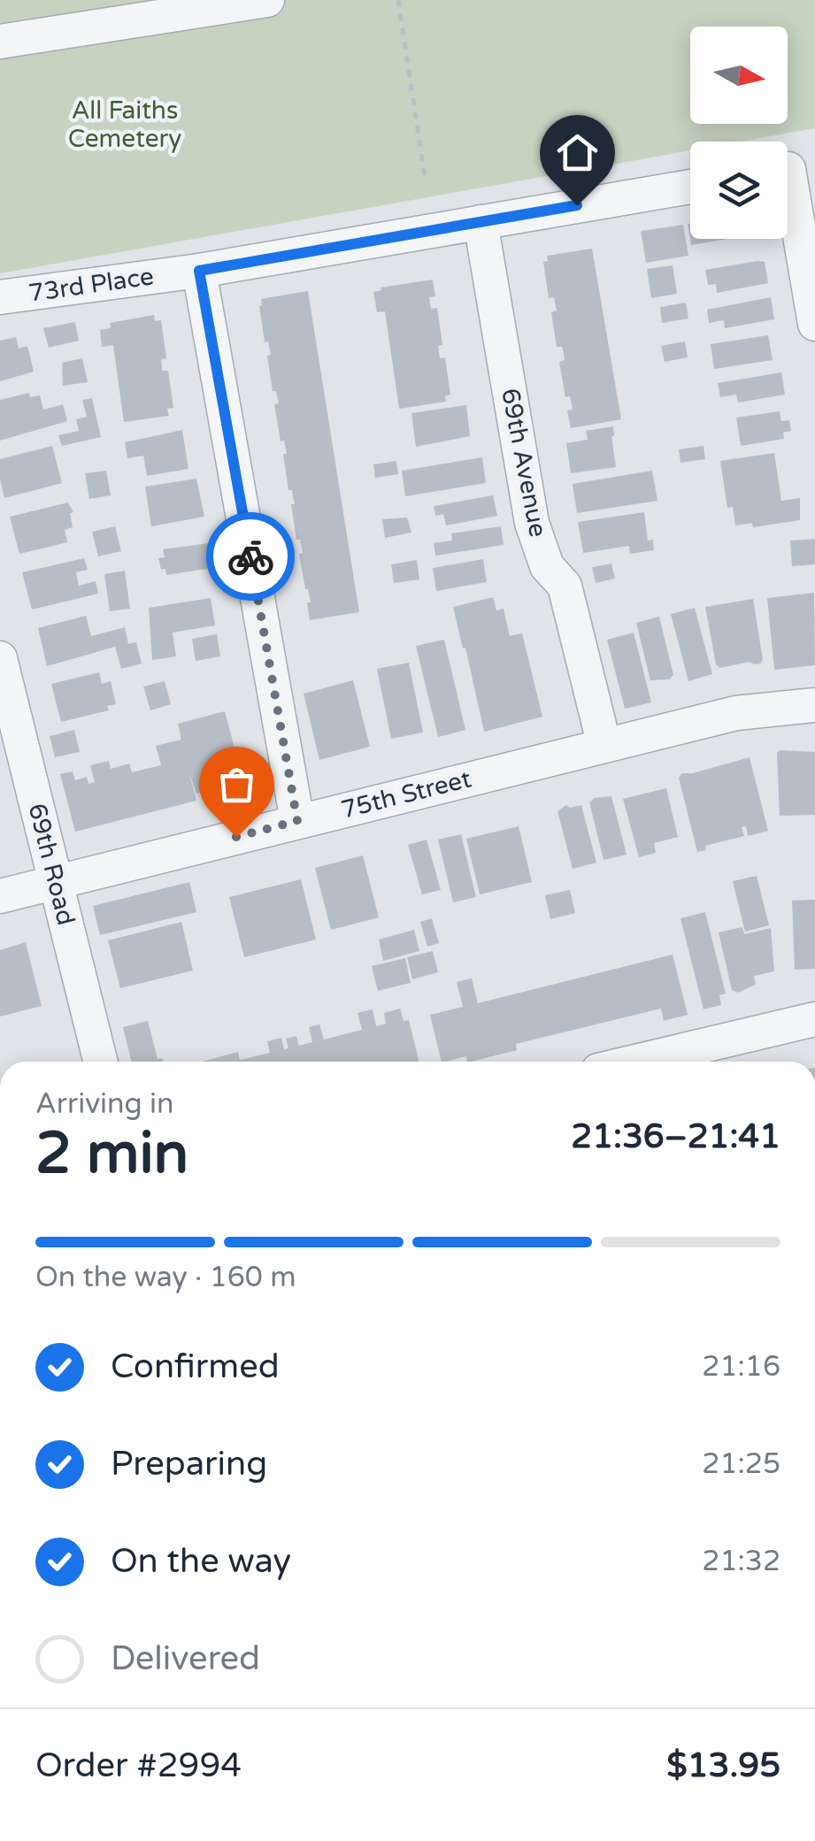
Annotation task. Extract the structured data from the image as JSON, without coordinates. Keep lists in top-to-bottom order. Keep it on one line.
{"streets":{"street":["73rd Place","69th Avenue","75th Street","69th Road"]},"crossings":[["73rd Place","69th Avenue"],["69th Avenue","75th Street"],["75th Street","69th Road"]],"parks":["All Faiths Cemetery"],"north":"right","page":{"heading":["2 min","Arriving in","21:36–21:41"],"panel":["Order #2994","$13.95"],"bar":"On the way · 160 m","list":[["Confirmed","21:16"],["Preparing","21:25"],["On the way","21:32"],"Delivered"]}}
